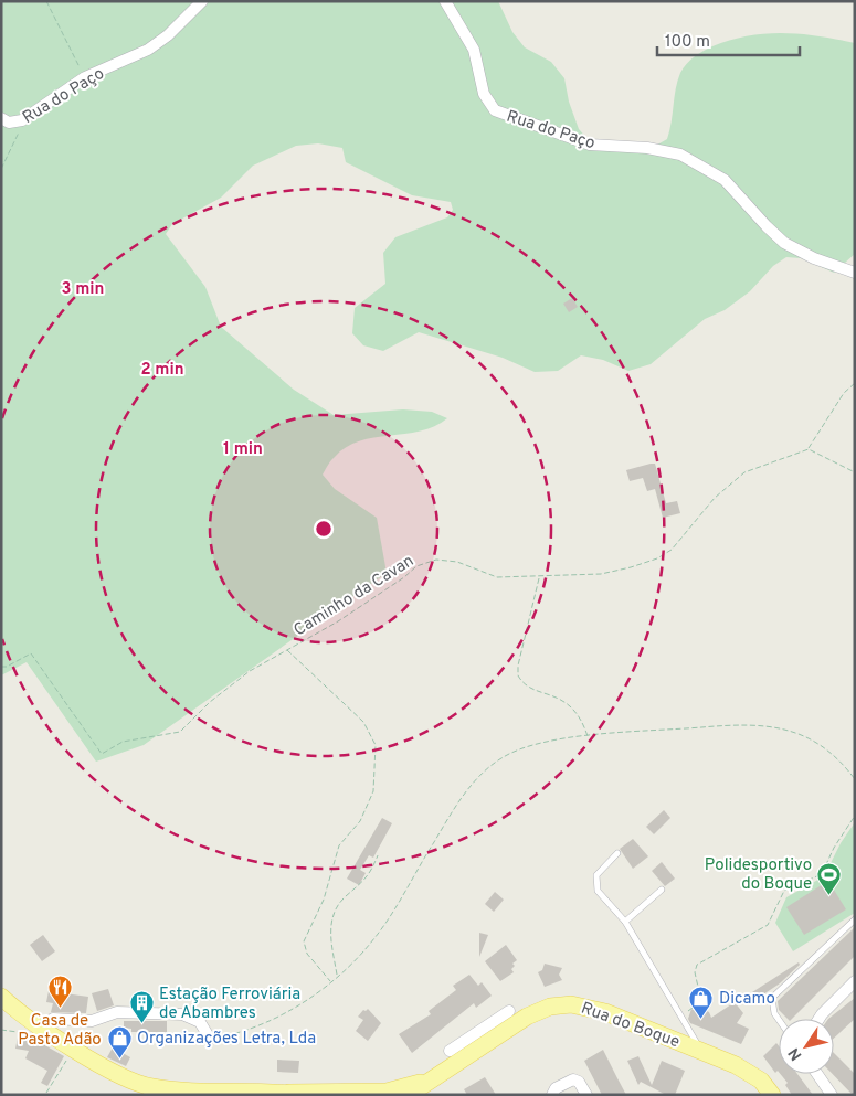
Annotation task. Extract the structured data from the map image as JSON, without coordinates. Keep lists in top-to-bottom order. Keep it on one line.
{"streets":{"main road":["Rua do Boque"],"street":["Rua do Paço"],"path":["Caminho da Cavan"]},"places":{"sports":["Polidesportivo do Boque"],"restaurant":["Casa de Pasto Adão"],"shop":["Dicamo","Organizações Letra, Lda"],"building":["Estação Ferroviária de Abambres"]},"scale_bar":"100 m","north":"bottom left","rings":["3 min","2 min","1 min"]}
